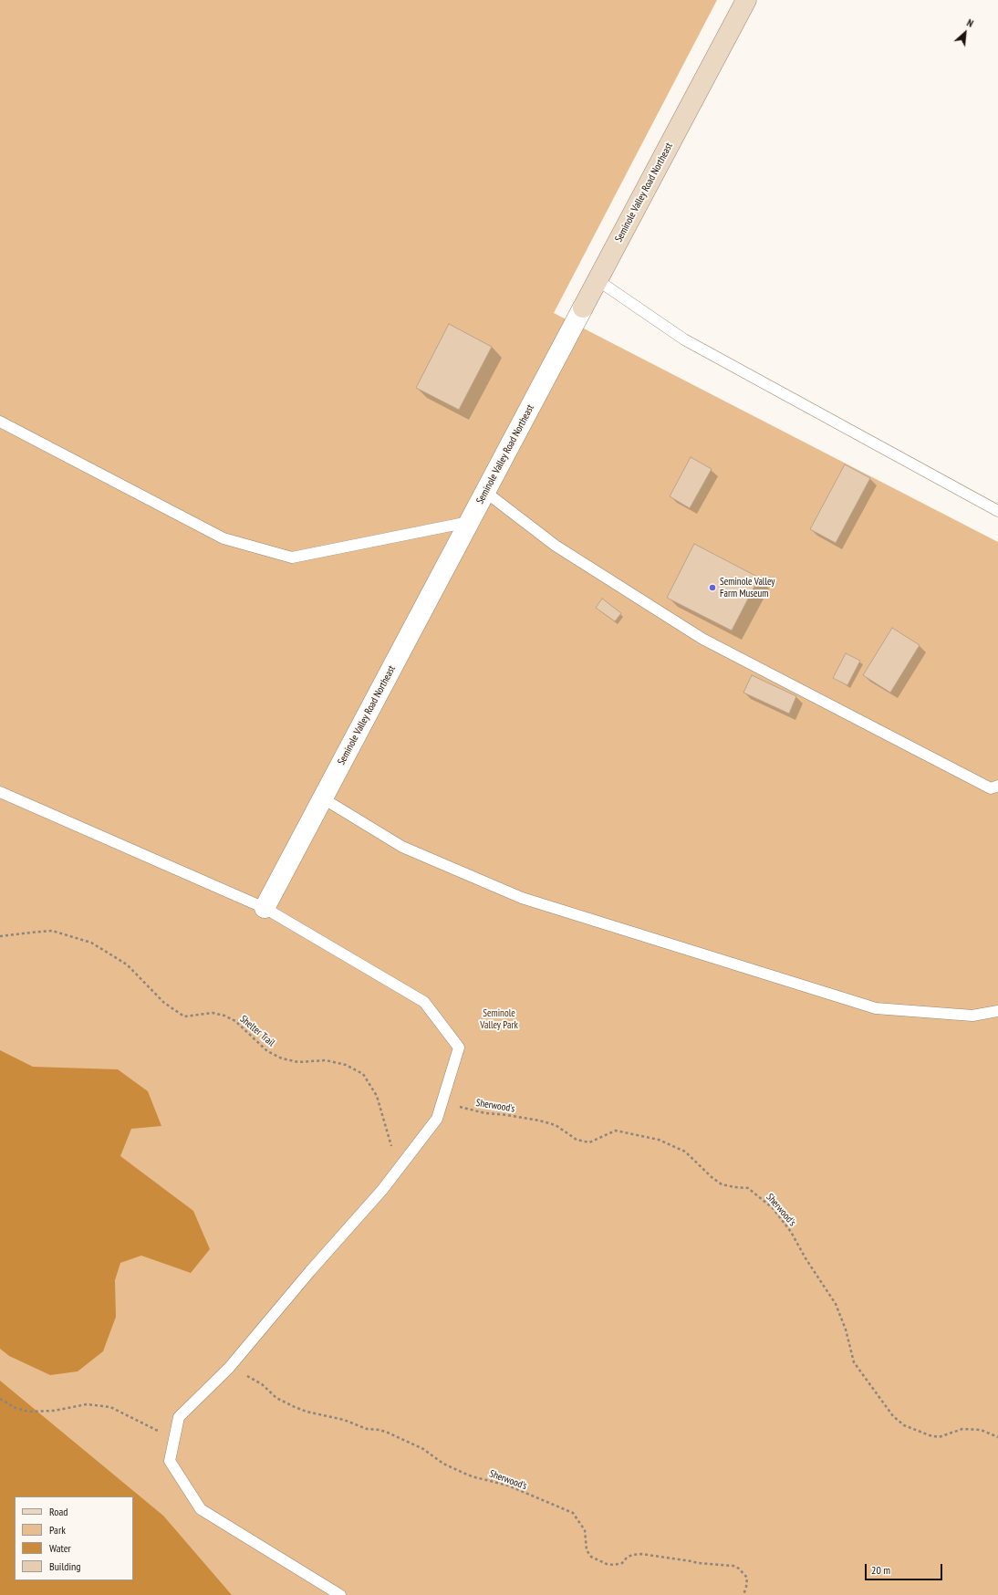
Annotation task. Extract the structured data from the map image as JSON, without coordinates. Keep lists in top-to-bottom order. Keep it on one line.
{"streets":{"street":["Seminole Valley Road Northeast"],"path":["Shelter Trail","Sherwood's"]},"parks":["Seminole Valley Park"],"places":["Seminole Valley Farm Museum"],"legend":["Road","Park","Water","Building"],"scale_bar":"20 m","north":"top right"}
